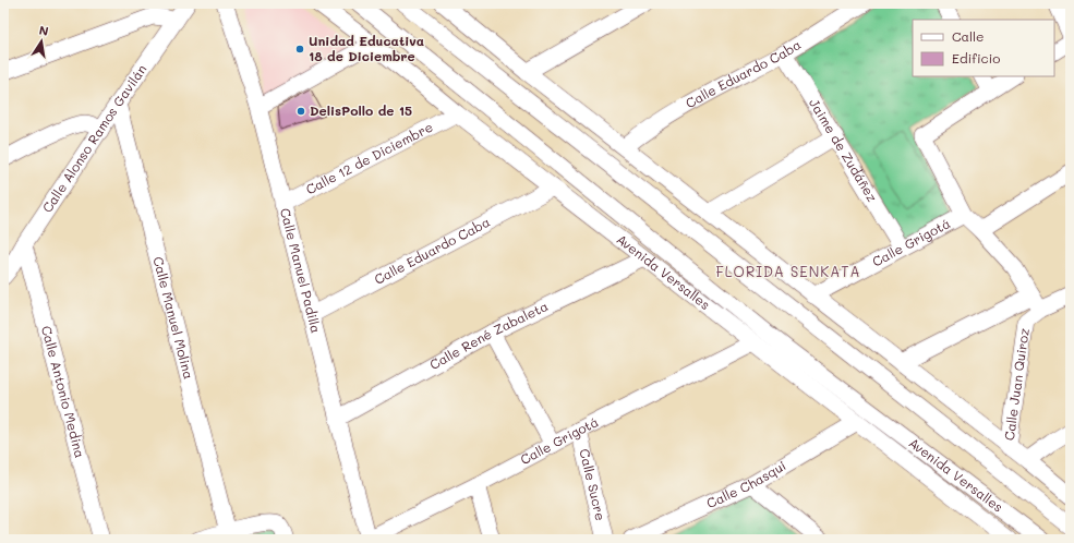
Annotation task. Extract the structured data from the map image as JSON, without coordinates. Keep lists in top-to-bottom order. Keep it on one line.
{"streets":{"street":["Calle Eduardo Caba","Calle Alonso Ramos Gavilán","Jaime de Zudáñez","Calle 12 de Diciembre","Calle Grigotá","Calle Manuel Padilla","Avenida Versalles","Calle Manuel Molina","Calle René Zabaleta","Calle Juan Quiroz","Calle Antonio Medina","Calle Chasqui","Calle Sucre"]},"crossings":[["Calle Eduardo Caba","Jaime de Zudáñez"],["Calle Eduardo Caba","Calle Manuel Padilla"],["Calle Eduardo Caba","Avenida Versalles"],["Calle Alonso Ramos Gavilán","Calle Manuel Molina"],["Calle Alonso Ramos Gavilán","Calle Antonio Medina"],["Jaime de Zudáñez","Calle Grigotá"],["Calle 12 de Diciembre","Calle Manuel Padilla"],["Calle 12 de Diciembre","Avenida Versalles"],["Calle Grigotá","Calle Manuel Padilla"],["Calle Grigotá","Avenida Versalles"],["Calle Grigotá","Calle Sucre"],["Calle Manuel Padilla","Calle René Zabaleta"],["Avenida Versalles","Calle René Zabaleta"],["Avenida Versalles","Calle Chasqui"]],"districts":["FLORIDA SENKATA"],"places":["Unidad Educativa 18 de Diciembre","DelisPollo de 15"],"legend":["Calle","Edificio"],"north":"top"}
